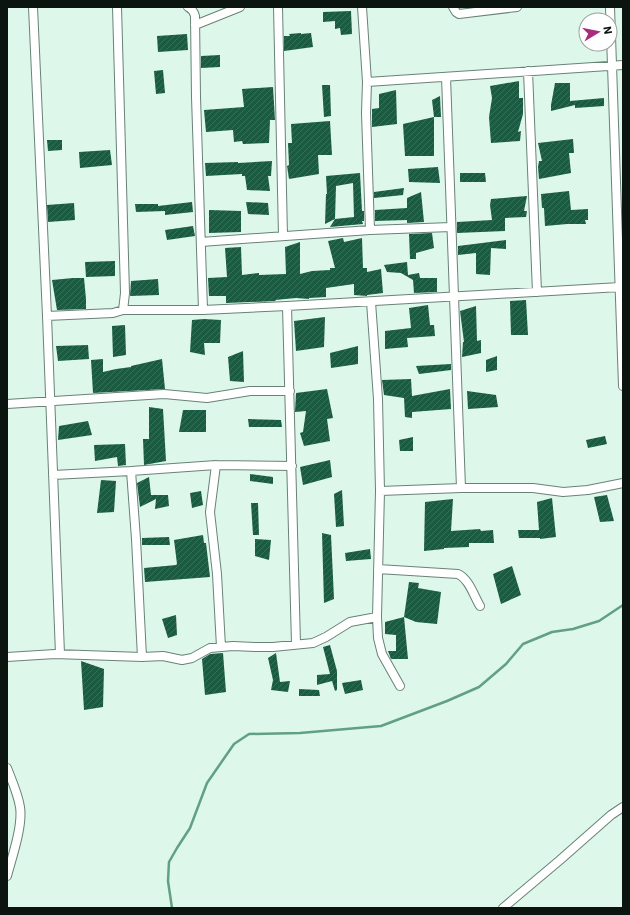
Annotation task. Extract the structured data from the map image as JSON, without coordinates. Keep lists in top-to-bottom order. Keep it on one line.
{"north":"right"}
